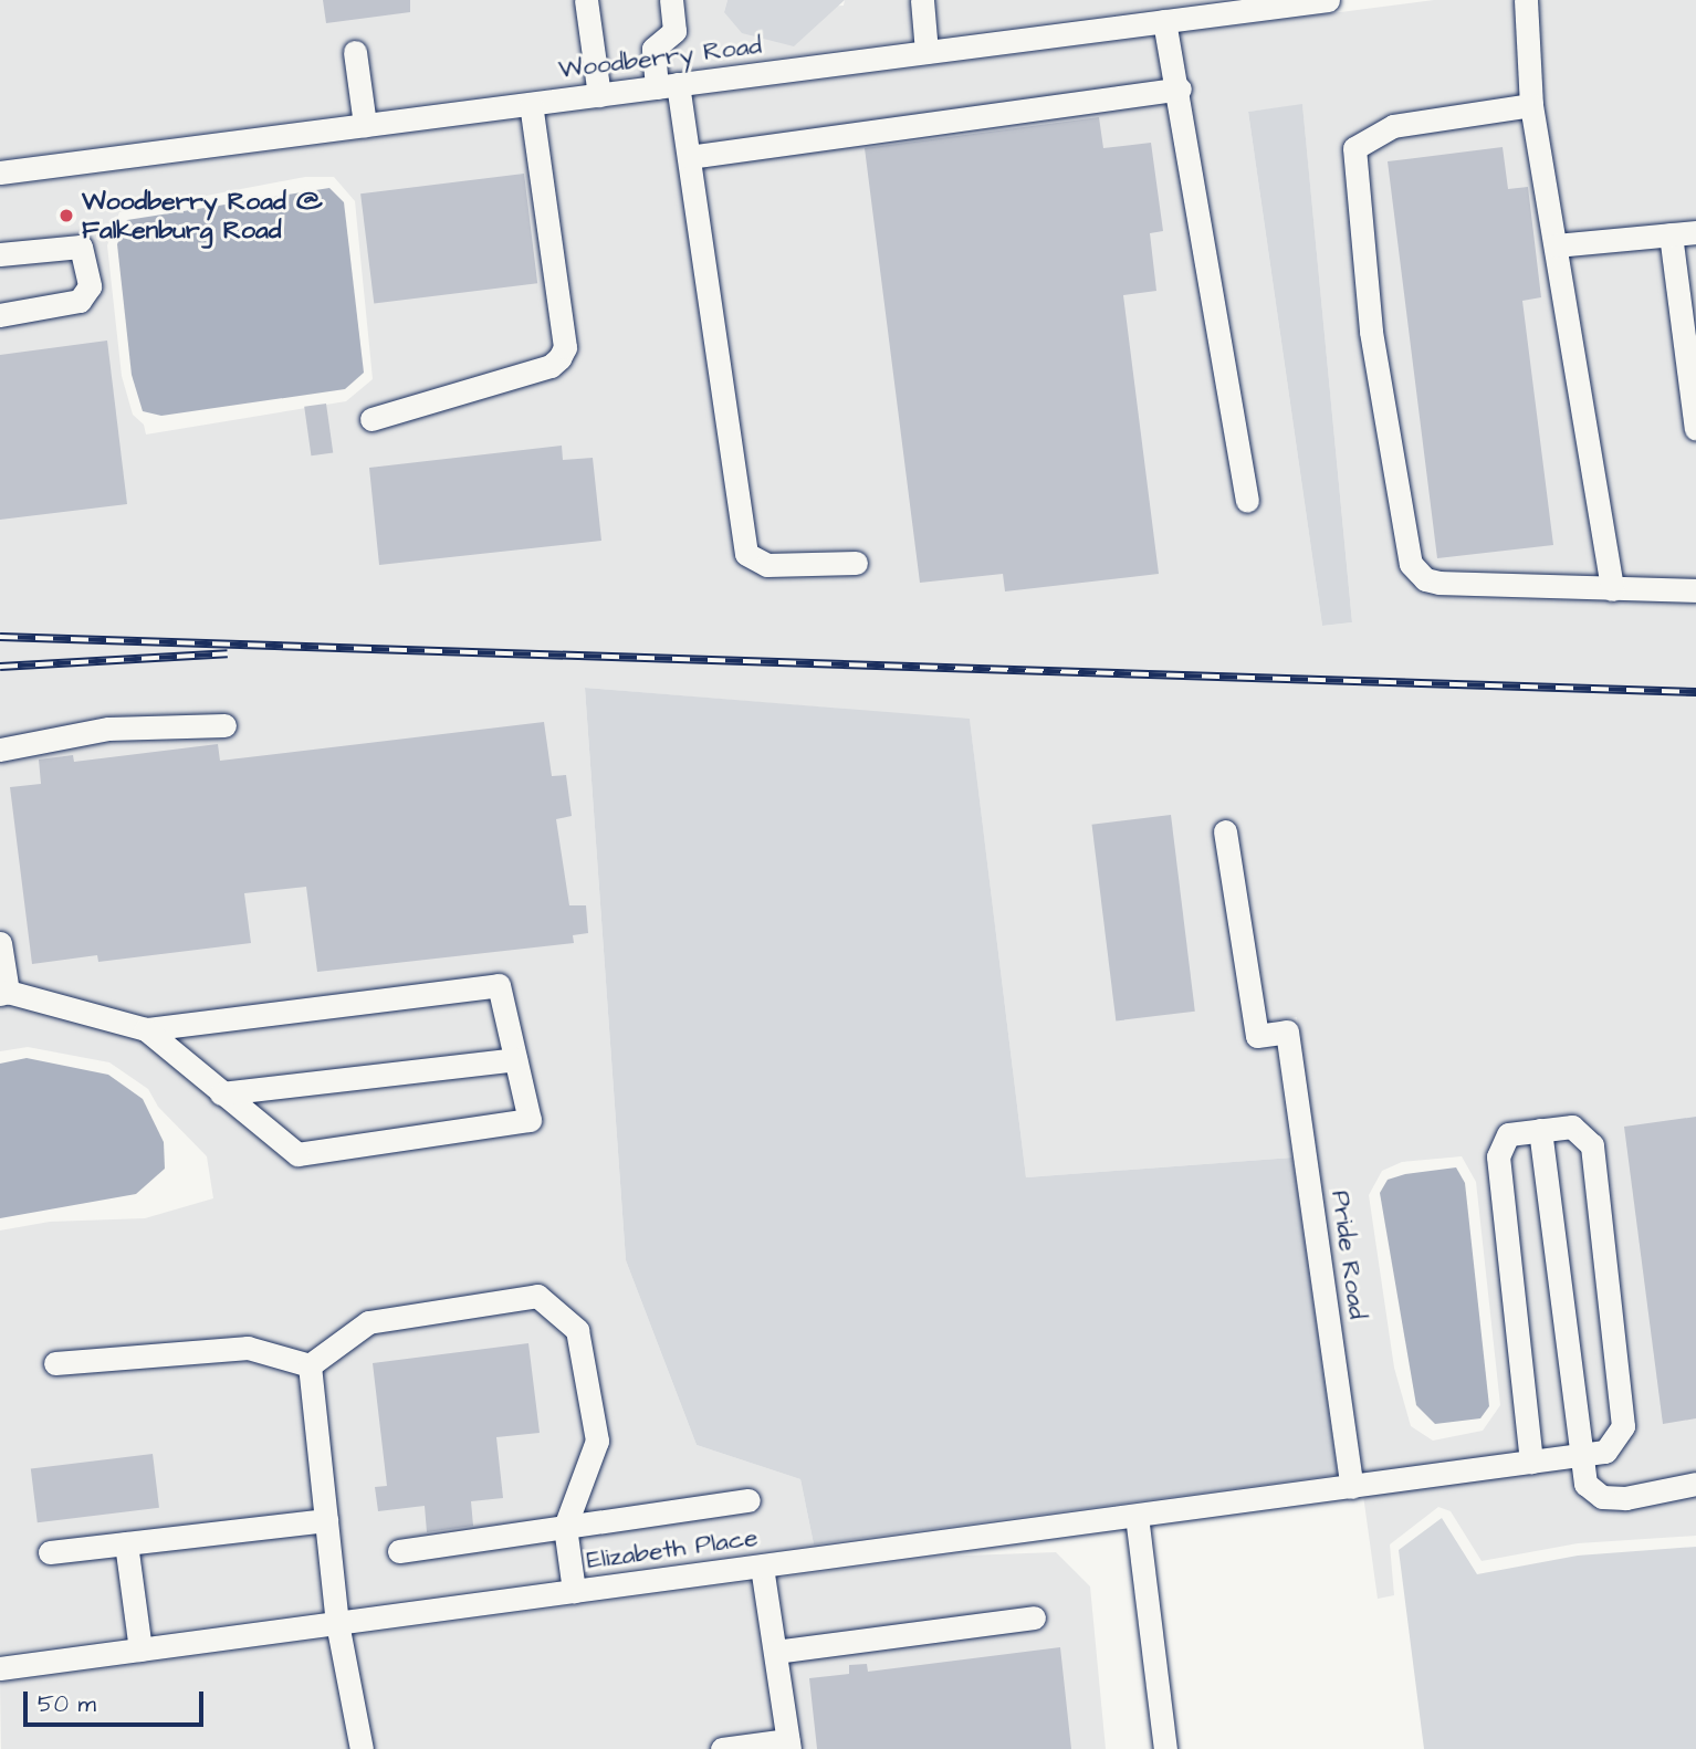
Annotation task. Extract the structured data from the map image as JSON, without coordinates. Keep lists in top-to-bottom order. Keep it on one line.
{"streets":{"street":["Woodberry Road","Pride Road","Elizabeth Place"]},"crossings":[["Pride Road","Elizabeth Place"]],"places":["Woodberry Road @ Falkenburg Road"],"scale_bar":"50 m"}
